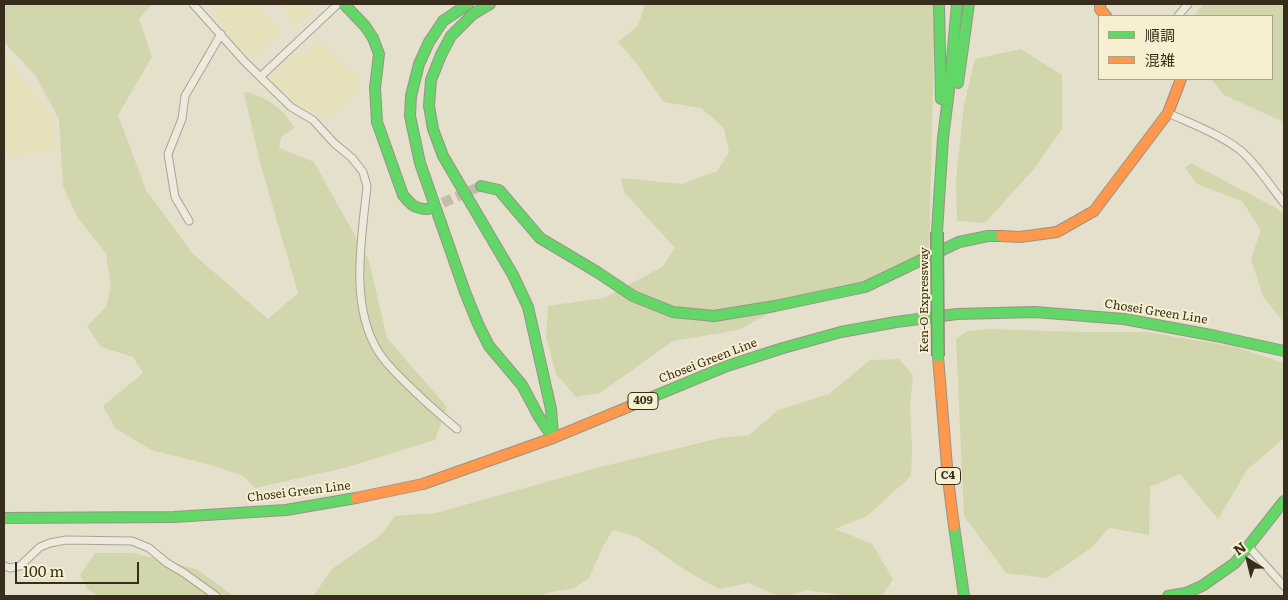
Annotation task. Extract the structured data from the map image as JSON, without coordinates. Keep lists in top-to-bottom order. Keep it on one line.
{"streets":{"main road":["Ken-O Expressway","Chosei Green Line","409","C4"]},"legend":["順調","混雑"],"scale_bar":"100 m","north":"top left"}
